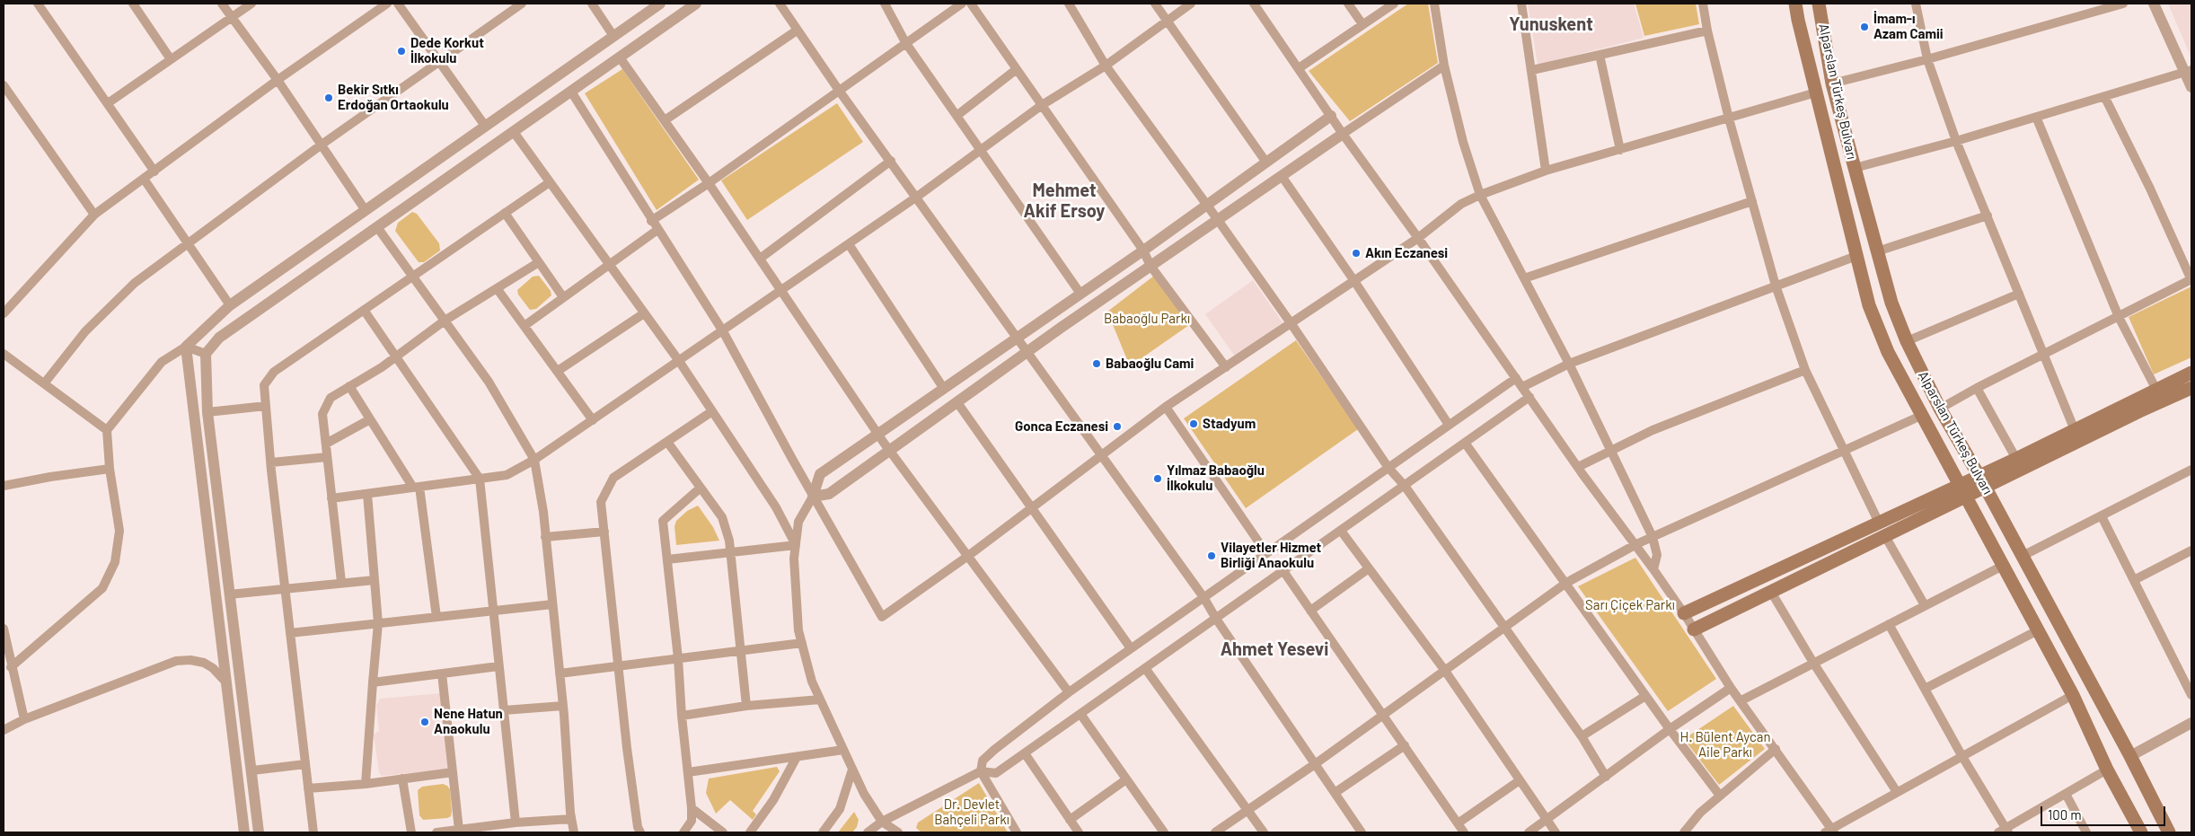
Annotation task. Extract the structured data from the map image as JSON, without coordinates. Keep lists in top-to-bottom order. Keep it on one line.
{"streets":{"main road":["Alparslan Türkeş Bulvarı"]},"districts":["Yunuskent","Mehmet Akif Ersoy","Ahmet Yesevi"],"parks":["Babaoğlu Parkı","Sarı Çiçek Parkı","H. Bülent Aycan Aile Parkı","Dr. Devlet Bahçeli Parkı"],"places":["İmam-ı Azam Camii","Dede Korkut İlkokulu","Bekir Sıtkı Erdoğan Ortaokulu","Akın Eczanesi","Babaoğlu Cami","Stadyum","Gonca Eczanesi","Yılmaz Babaoğlu İlkokulu","Vilayetler Hizmet Birliği Anaokulu","Nene Hatun Anaokulu"],"scale_bar":"100 m"}
